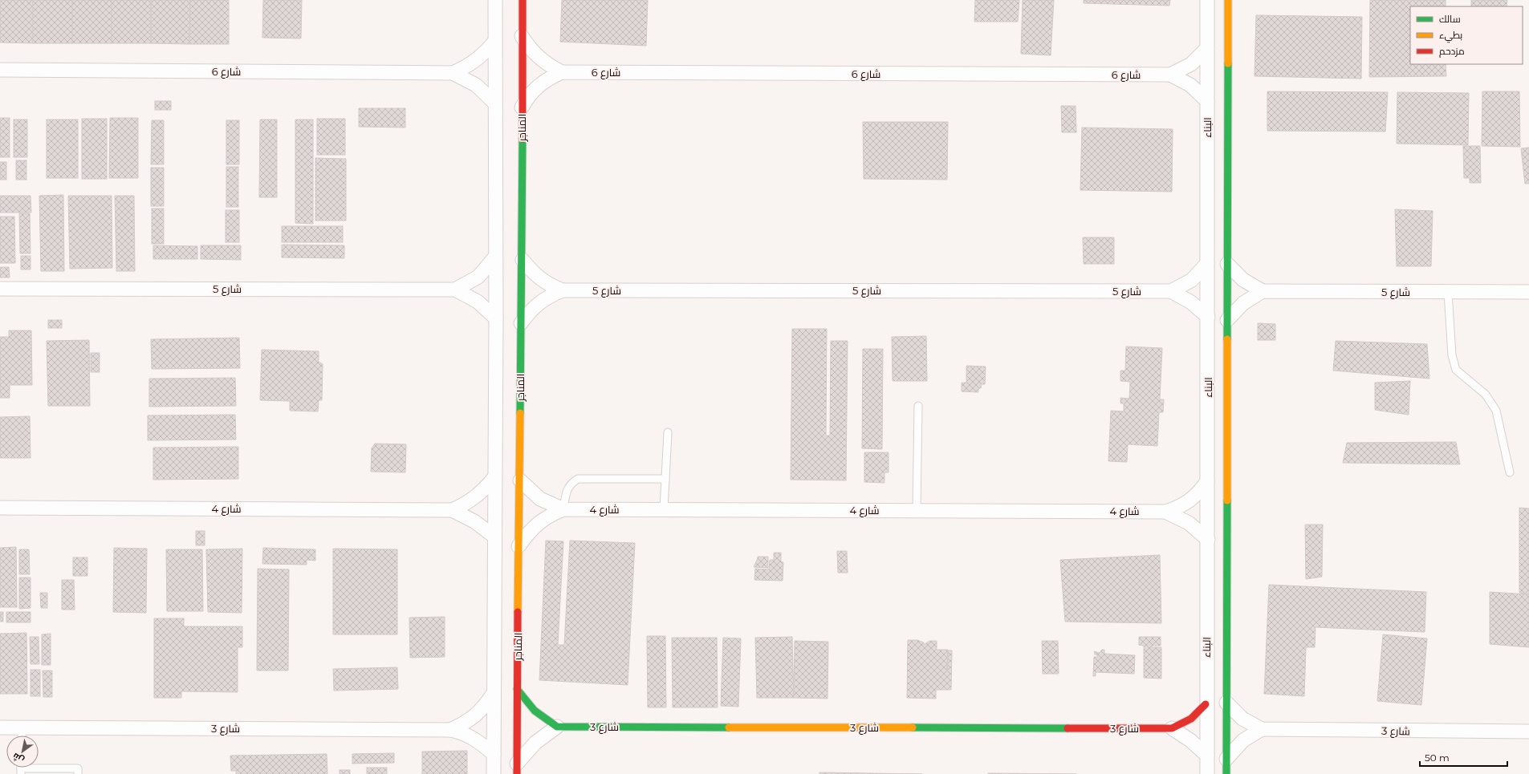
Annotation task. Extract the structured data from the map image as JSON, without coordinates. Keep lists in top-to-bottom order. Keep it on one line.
{"streets":{"street":["شارع 6","المناجر","البناء","شارع 5","شارع 4","شارع 3"]},"crossings":[["شارع 6","المناجر"],["شارع 6","البناء"],["المناجر","شارع 5"],["المناجر","شارع 4"],["المناجر","شارع 3"],["البناء","شارع 5"],["البناء","شارع 4"],["البناء","شارع 3"]],"legend":["سالك","بطيء","مزدحم"],"scale_bar":"50 m","north":"bottom left"}
